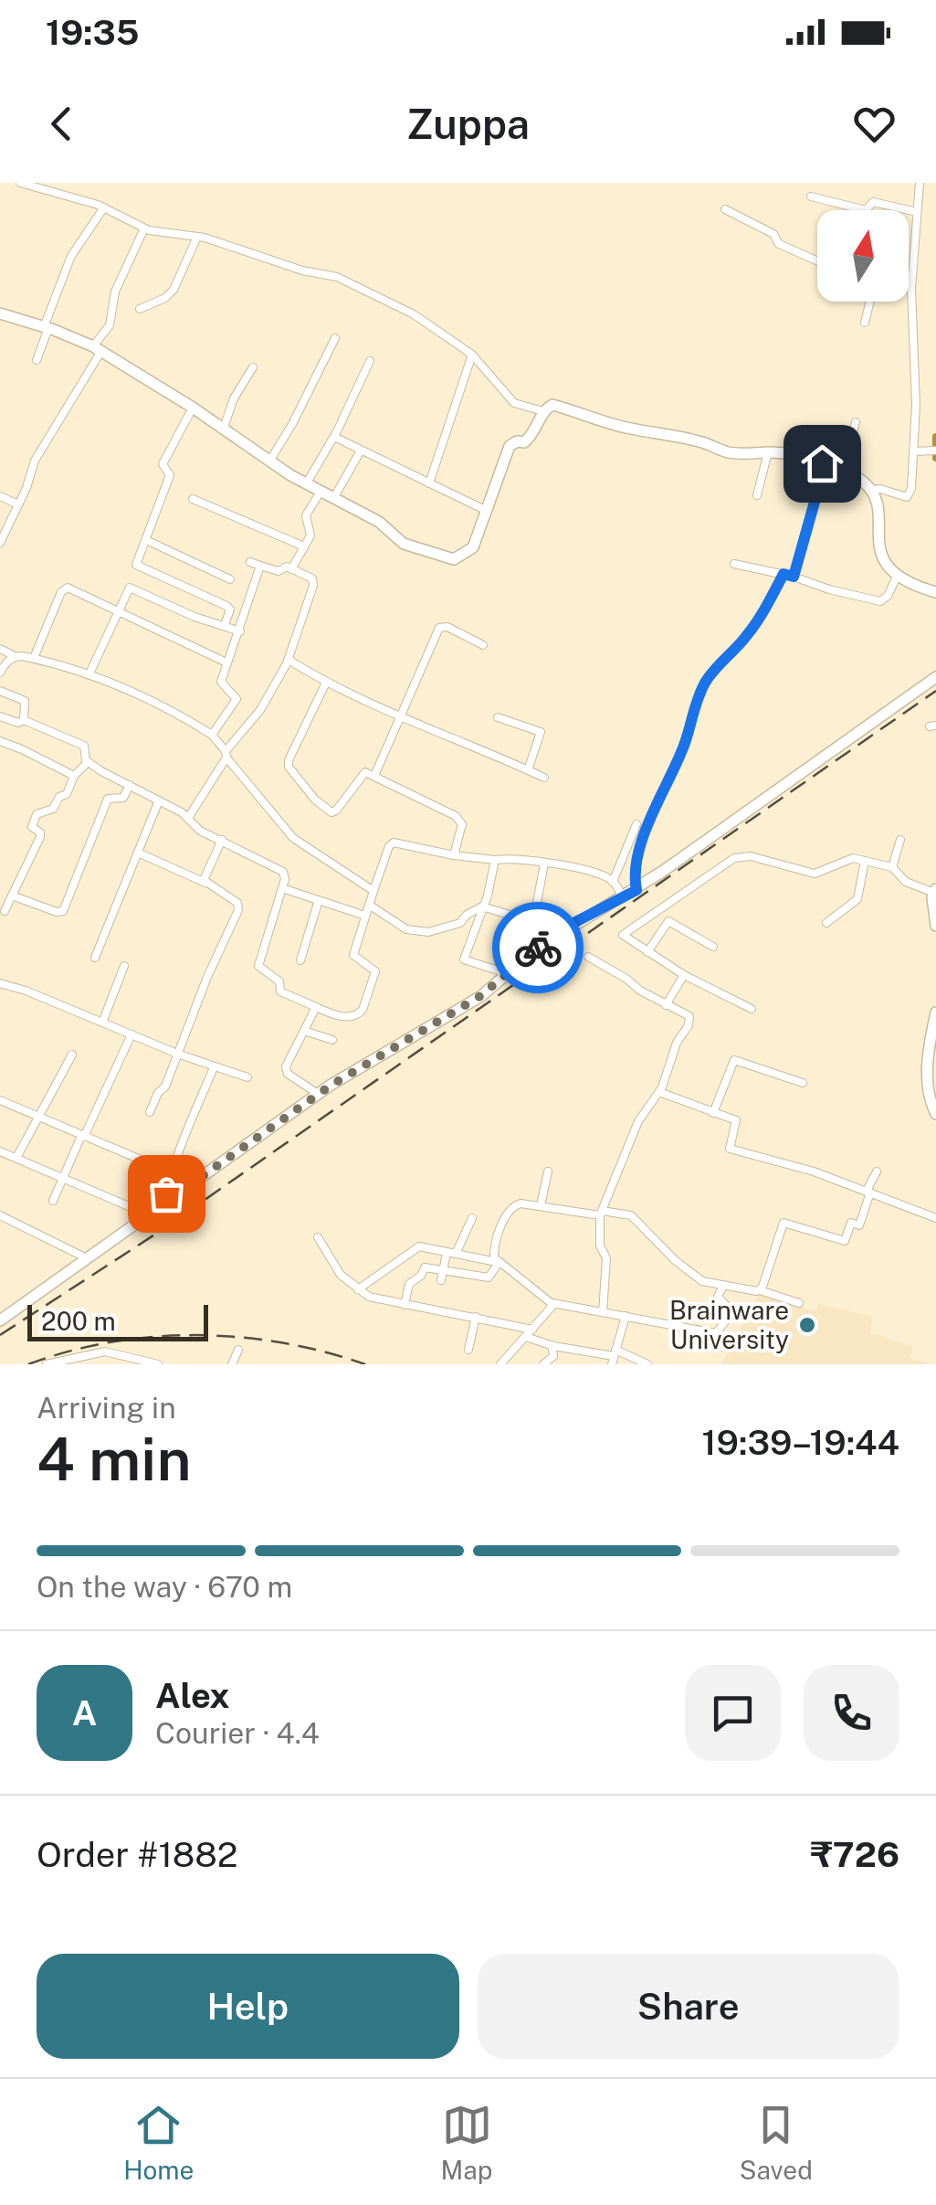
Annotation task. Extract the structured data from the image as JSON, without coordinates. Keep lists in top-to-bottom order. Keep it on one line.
{"places":["Brainware University"],"scale_bar":"200 m","north":"top","page":{"status":"19:35","header":"Zuppa","scale":"200 m","heading":["4 min","Arriving in","19:39–19:44"],"panel":["Alex","Courier · 4.4","Order #1882","₹726"],"bar":"On the way · 670 m","round":"A","buttons":["Help","Share"],"tabs":["Home","Map","Saved"]}}
